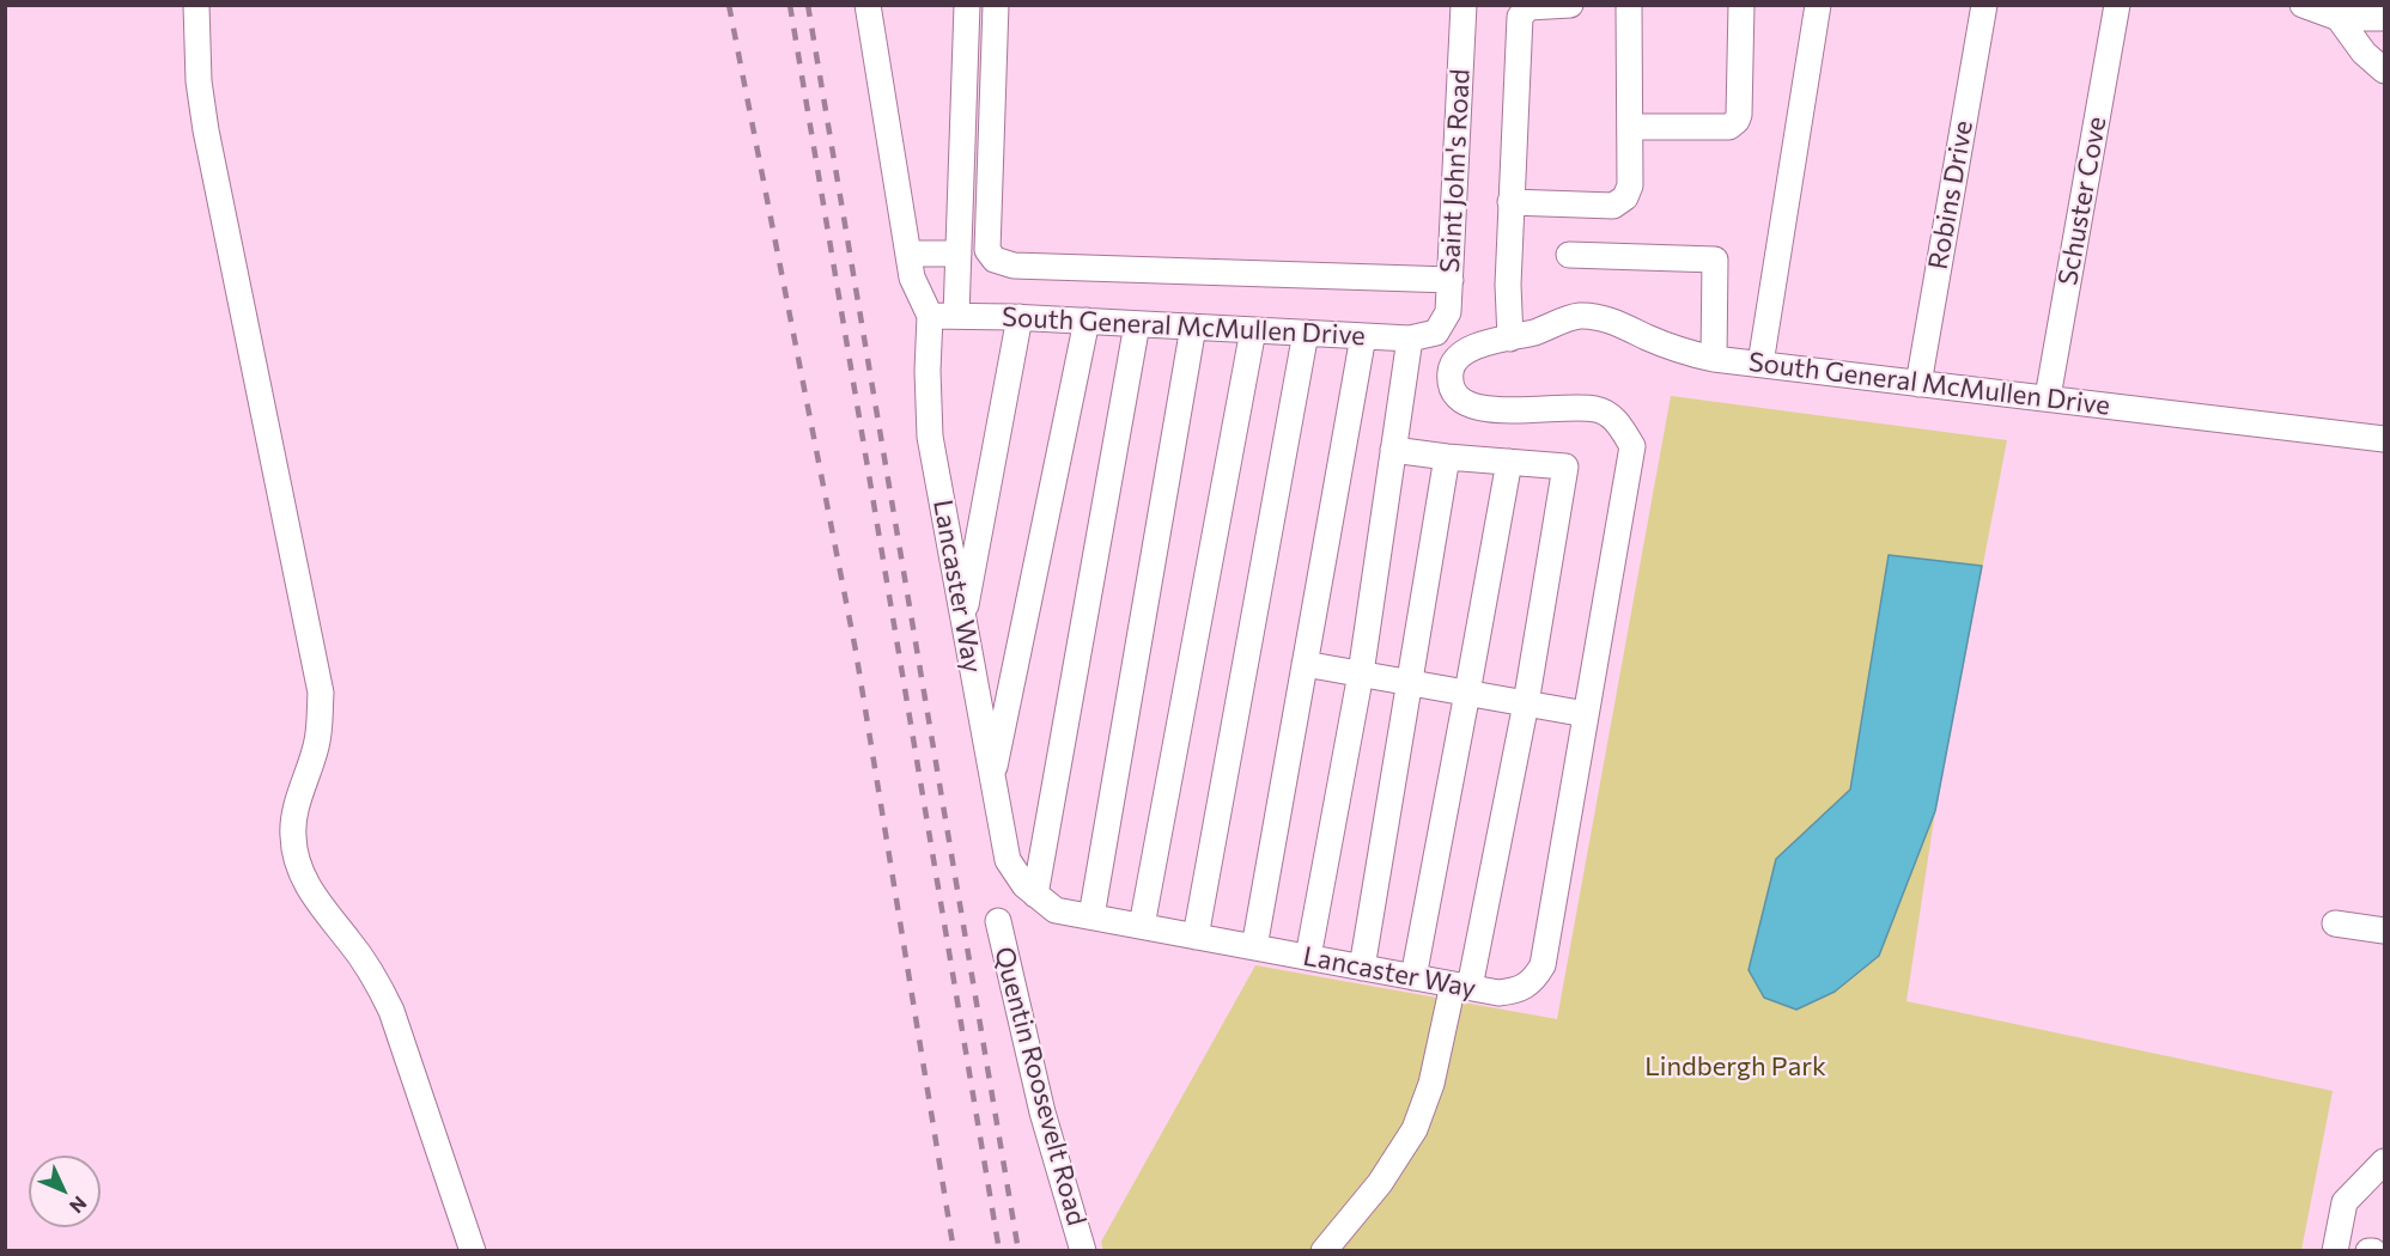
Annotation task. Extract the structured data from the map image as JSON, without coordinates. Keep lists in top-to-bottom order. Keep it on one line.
{"streets":{"street":["Saint John's Road","Robins Drive","Schuster Cove","South General McMullen Drive","Lancaster Way","Quentin Roosevelt Road"]},"crossings":[["Saint John's Road","South General McMullen Drive"],["Robins Drive","South General McMullen Drive"],["Schuster Cove","South General McMullen Drive"],["South General McMullen Drive","Lancaster Way"]],"parks":["Lindbergh Park"],"north":"bottom right"}
